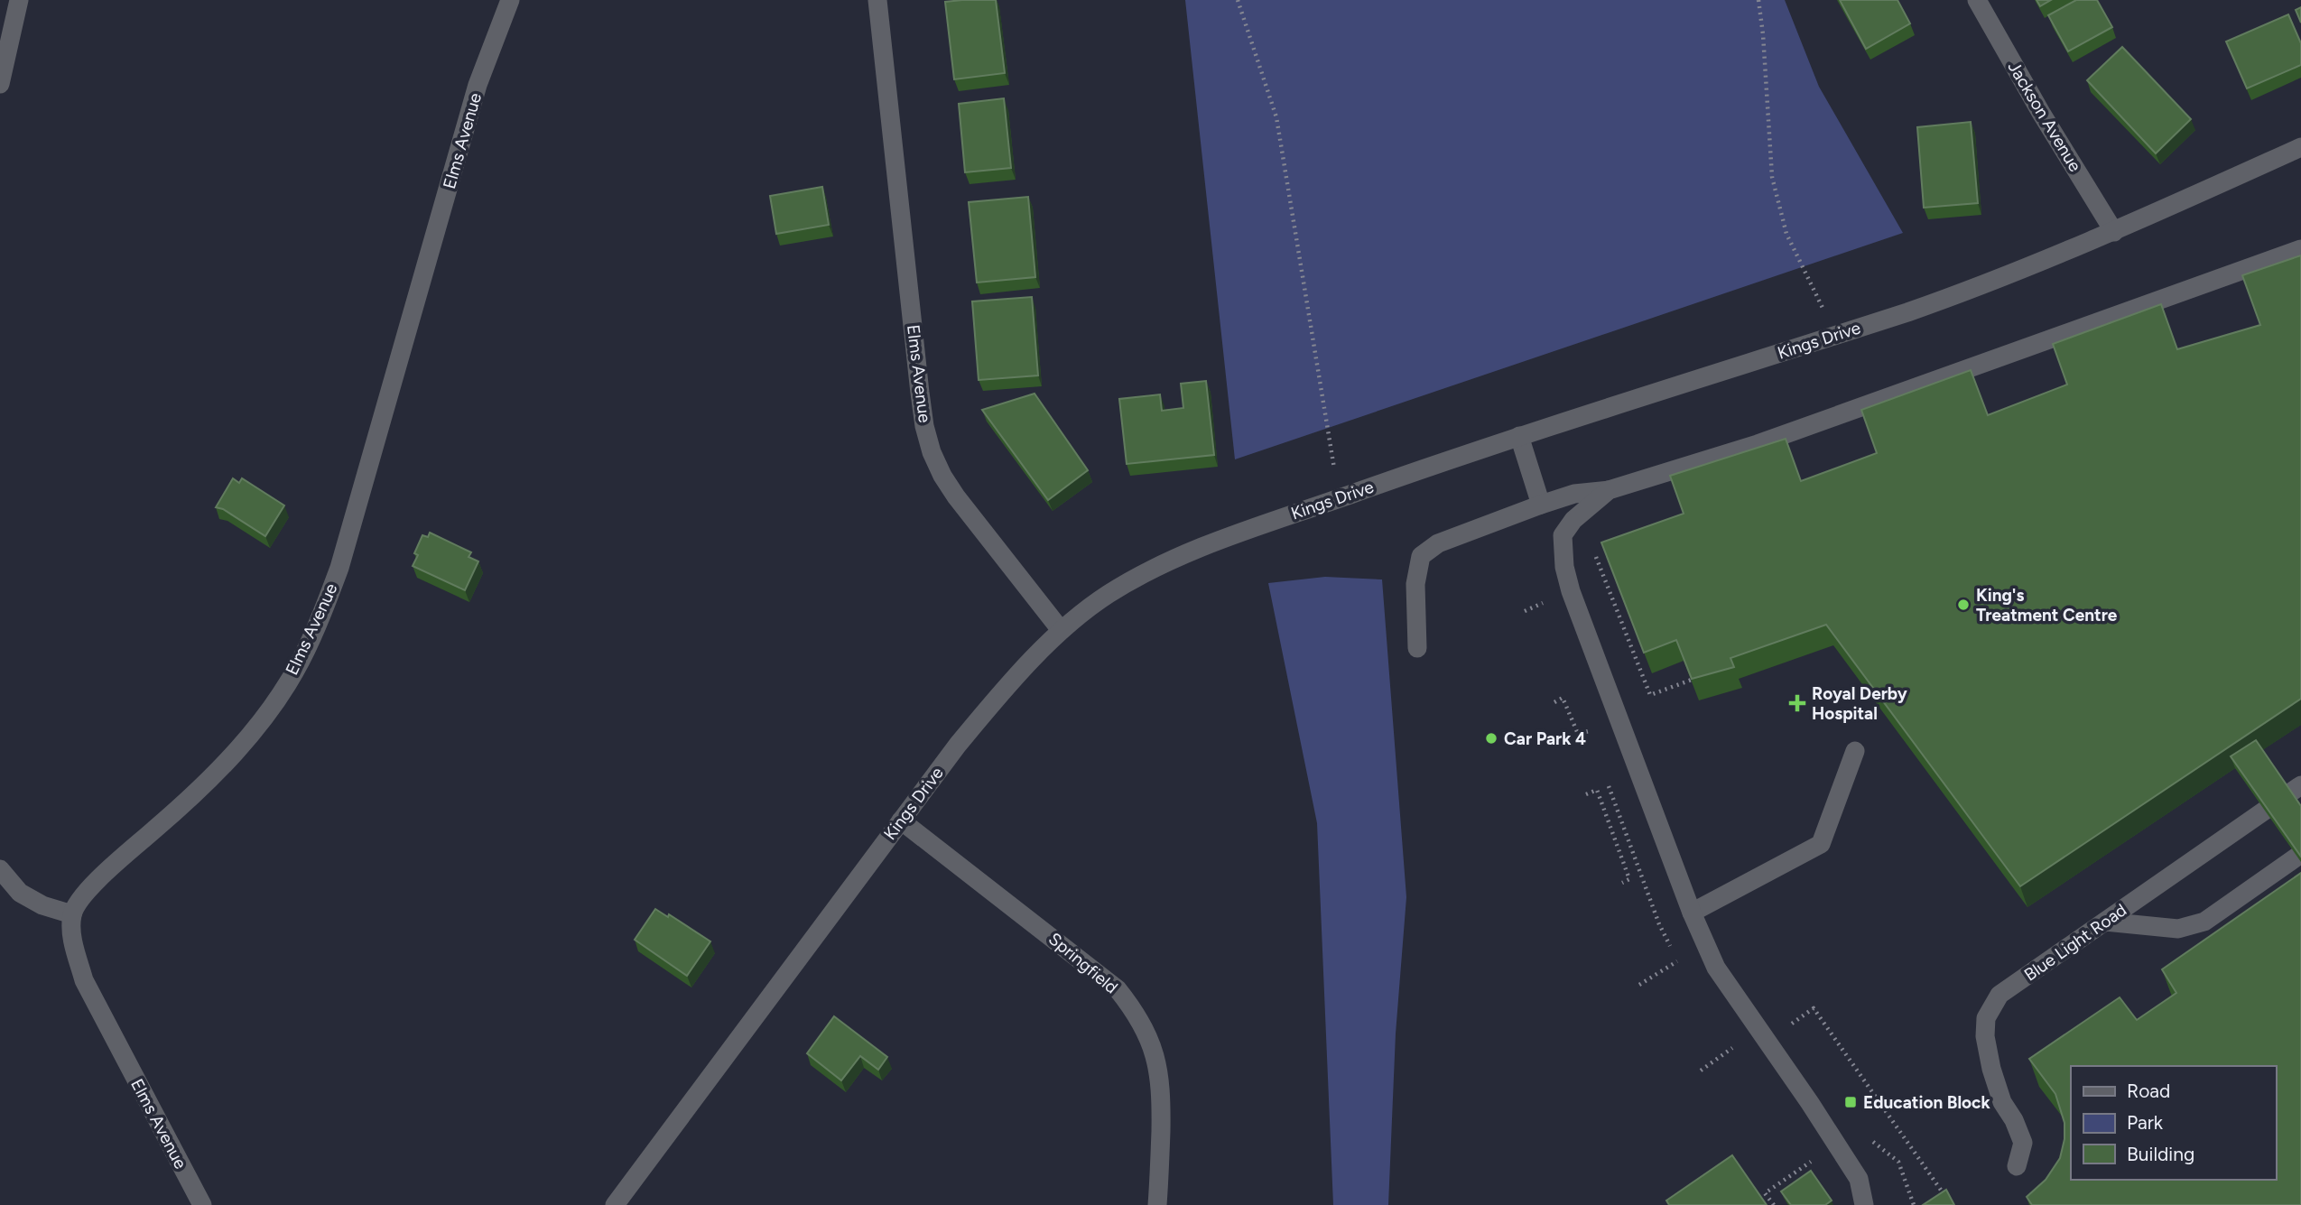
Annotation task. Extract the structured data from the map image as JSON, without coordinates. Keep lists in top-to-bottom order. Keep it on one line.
{"streets":{"street":["Jackson Avenue","Elms Avenue","Kings Drive","Blue Light Road","Springfield"]},"crossings":[["Jackson Avenue","Kings Drive"],["Elms Avenue","Kings Drive"],["Kings Drive","Springfield"]],"places":{"other":["King's Treatment Centre","Car Park 4"],"health":["Royal Derby Hospital"],"transit":["Education Block"]},"legend":["Road","Park","Building"]}
